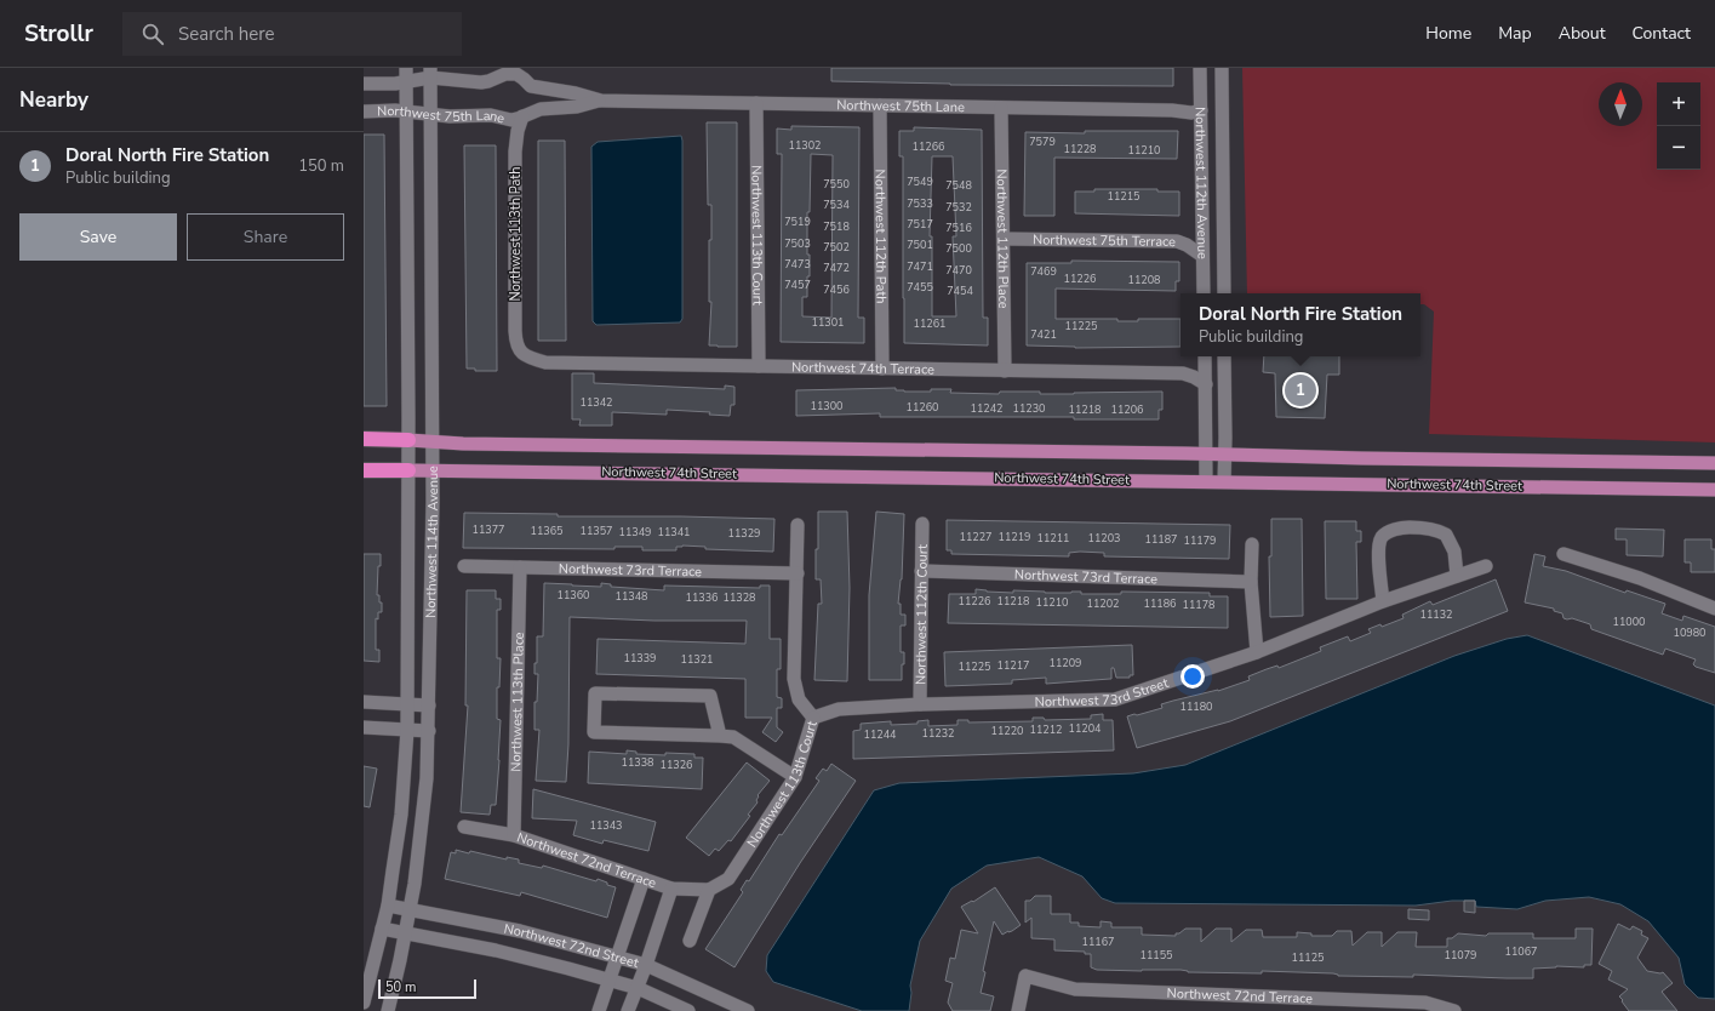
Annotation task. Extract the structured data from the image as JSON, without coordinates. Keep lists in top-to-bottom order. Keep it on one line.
{"streets":{"main road":["Northwest 74th Street"],"street":["Northwest 75th Lane","Northwest 112th Avenue","Northwest 113th Path","Northwest 113th Court","Northwest 112th Path","Northwest 112th Place","Northwest 75th Terrace","Northwest 74th Terrace","Northwest 114th Avenue","Northwest 73rd Terrace","Northwest 112th Court","Northwest 73rd Street","Northwest 113th Place","Northwest 72nd Terrace","Northwest 72nd Street"]},"crossings":[["Northwest 75th Lane","Northwest 112th Avenue"],["Northwest 75th Lane","Northwest 113th Path"],["Northwest 75th Lane","Northwest 113th Court"],["Northwest 75th Lane","Northwest 112th Path"],["Northwest 75th Lane","Northwest 112th Place"],["Northwest 75th Lane","Northwest 114th Avenue"],["Northwest 112th Avenue","Northwest 75th Terrace"],["Northwest 113th Path","Northwest 74th Terrace"],["Northwest 113th Court","Northwest 74th Terrace"],["Northwest 113th Court","Northwest 73rd Terrace"],["Northwest 113th Court","Northwest 73rd Street"],["Northwest 113th Court","Northwest 72nd Terrace"],["Northwest 112th Path","Northwest 74th Terrace"],["Northwest 112th Place","Northwest 75th Terrace"],["Northwest 112th Place","Northwest 74th Terrace"],["Northwest 74th Street","Northwest 114th Avenue"],["Northwest 114th Avenue","Northwest 72nd Street"],["Northwest 73rd Terrace","Northwest 112th Court"],["Northwest 73rd Terrace","Northwest 113th Place"],["Northwest 112th Court","Northwest 73rd Street"],["Northwest 113th Place","Northwest 72nd Terrace"]],"house_numbers":["7579","11302","11266","11228","11210","7549","7550","7548","11215","7533","7534","7532","7519","7517","7518","7516","7503","7501","7502","7500","7473","7471","7472","7470","7469","11226","11208","7457","7455","7456","7454","11301","11261","11225","7421","11342","11300","11260","11242","11230","11218","11206","11377","11365","11357","11349","11341","11329","11227","11219","11211","11203","11187","11179","11360","11348","11336","11328","11226","11218","11210","11202","11186","11178","11132","11000","10980","11339","11321","11209","11217","11225","11180","11204","11212","11220","11232","11244","11338","11326","11343","11167","11067","11155","11079","11125"],"scale_bar":"50 m","north":"top","page":{"header":"Strollr","search":"Search here","nav":["Home","Map","About","Contact"],"heading":"Nearby","map_buttons":["+","−"],"list":[{"mark":"1","name":"Doral North Fire Station","note":"Public building","value":"150 m"}],"buttons":["Save","Share"],"popup":["Doral North Fire Station","Public building"],"pins":"1","scale":"50 m"}}
